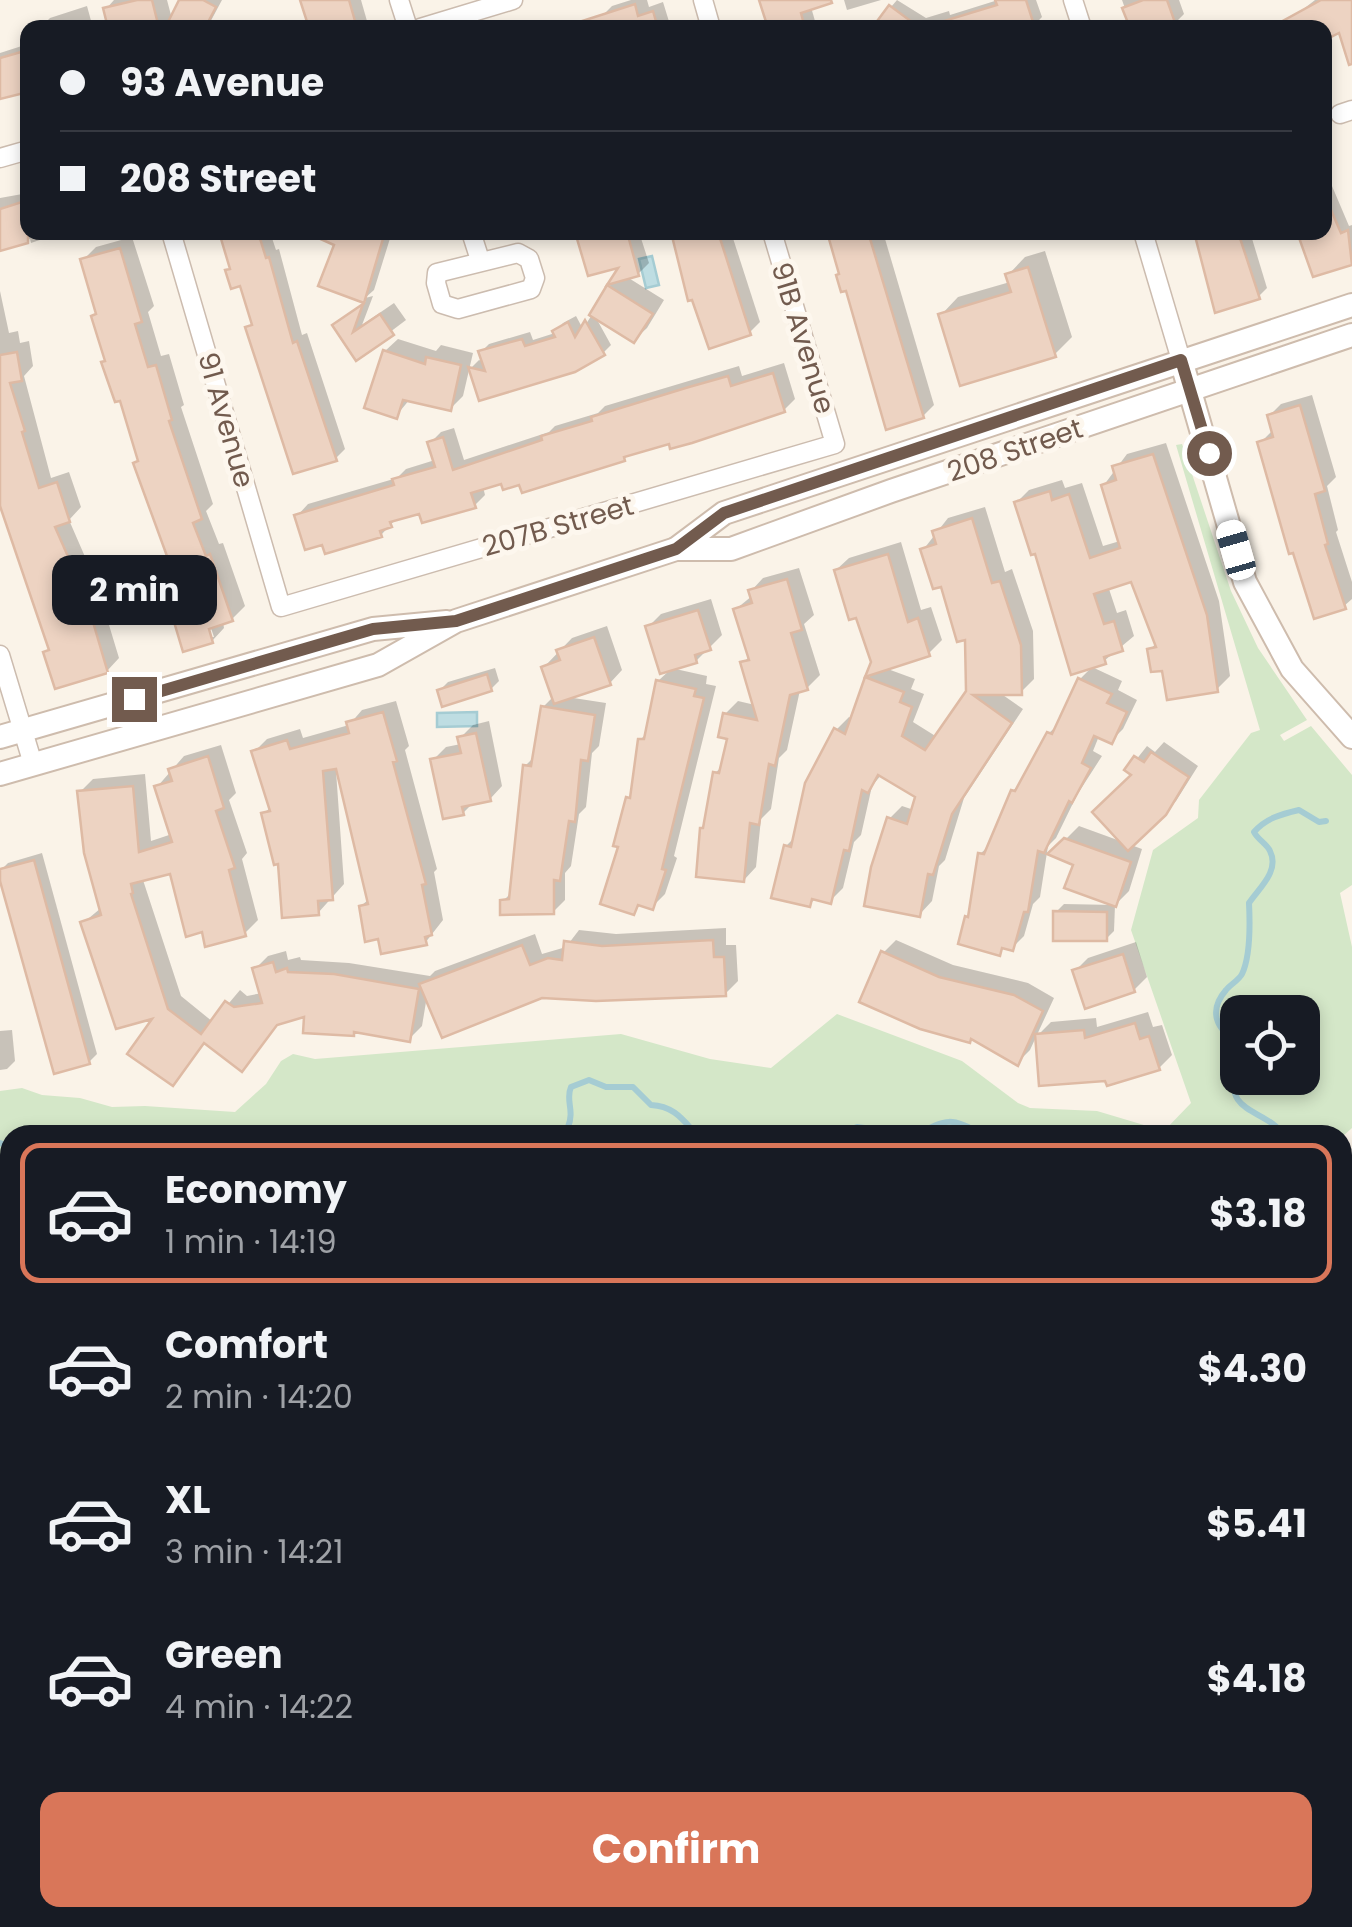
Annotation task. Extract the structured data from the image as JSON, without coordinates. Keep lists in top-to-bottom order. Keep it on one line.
{"streets":{"main road":["208 Street"],"street":["91B Avenue","91 Avenue","207B Street"]},"crossings":[["91B Avenue","207B Street"],["91 Avenue","207B Street"]],"page":{"banner":["93 Avenue","208 Street"],"bubble":"2 min","list":[{"name":"Economy","note":"1 min · 14:19","value":"$3.18"},{"name":"Comfort","note":"2 min · 14:20","value":"$4.30"},{"name":"XL","note":"3 min · 14:21","value":"$5.41"},{"name":"Green","note":"4 min · 14:22","value":"$4.18"}],"buttons":"Confirm"}}
